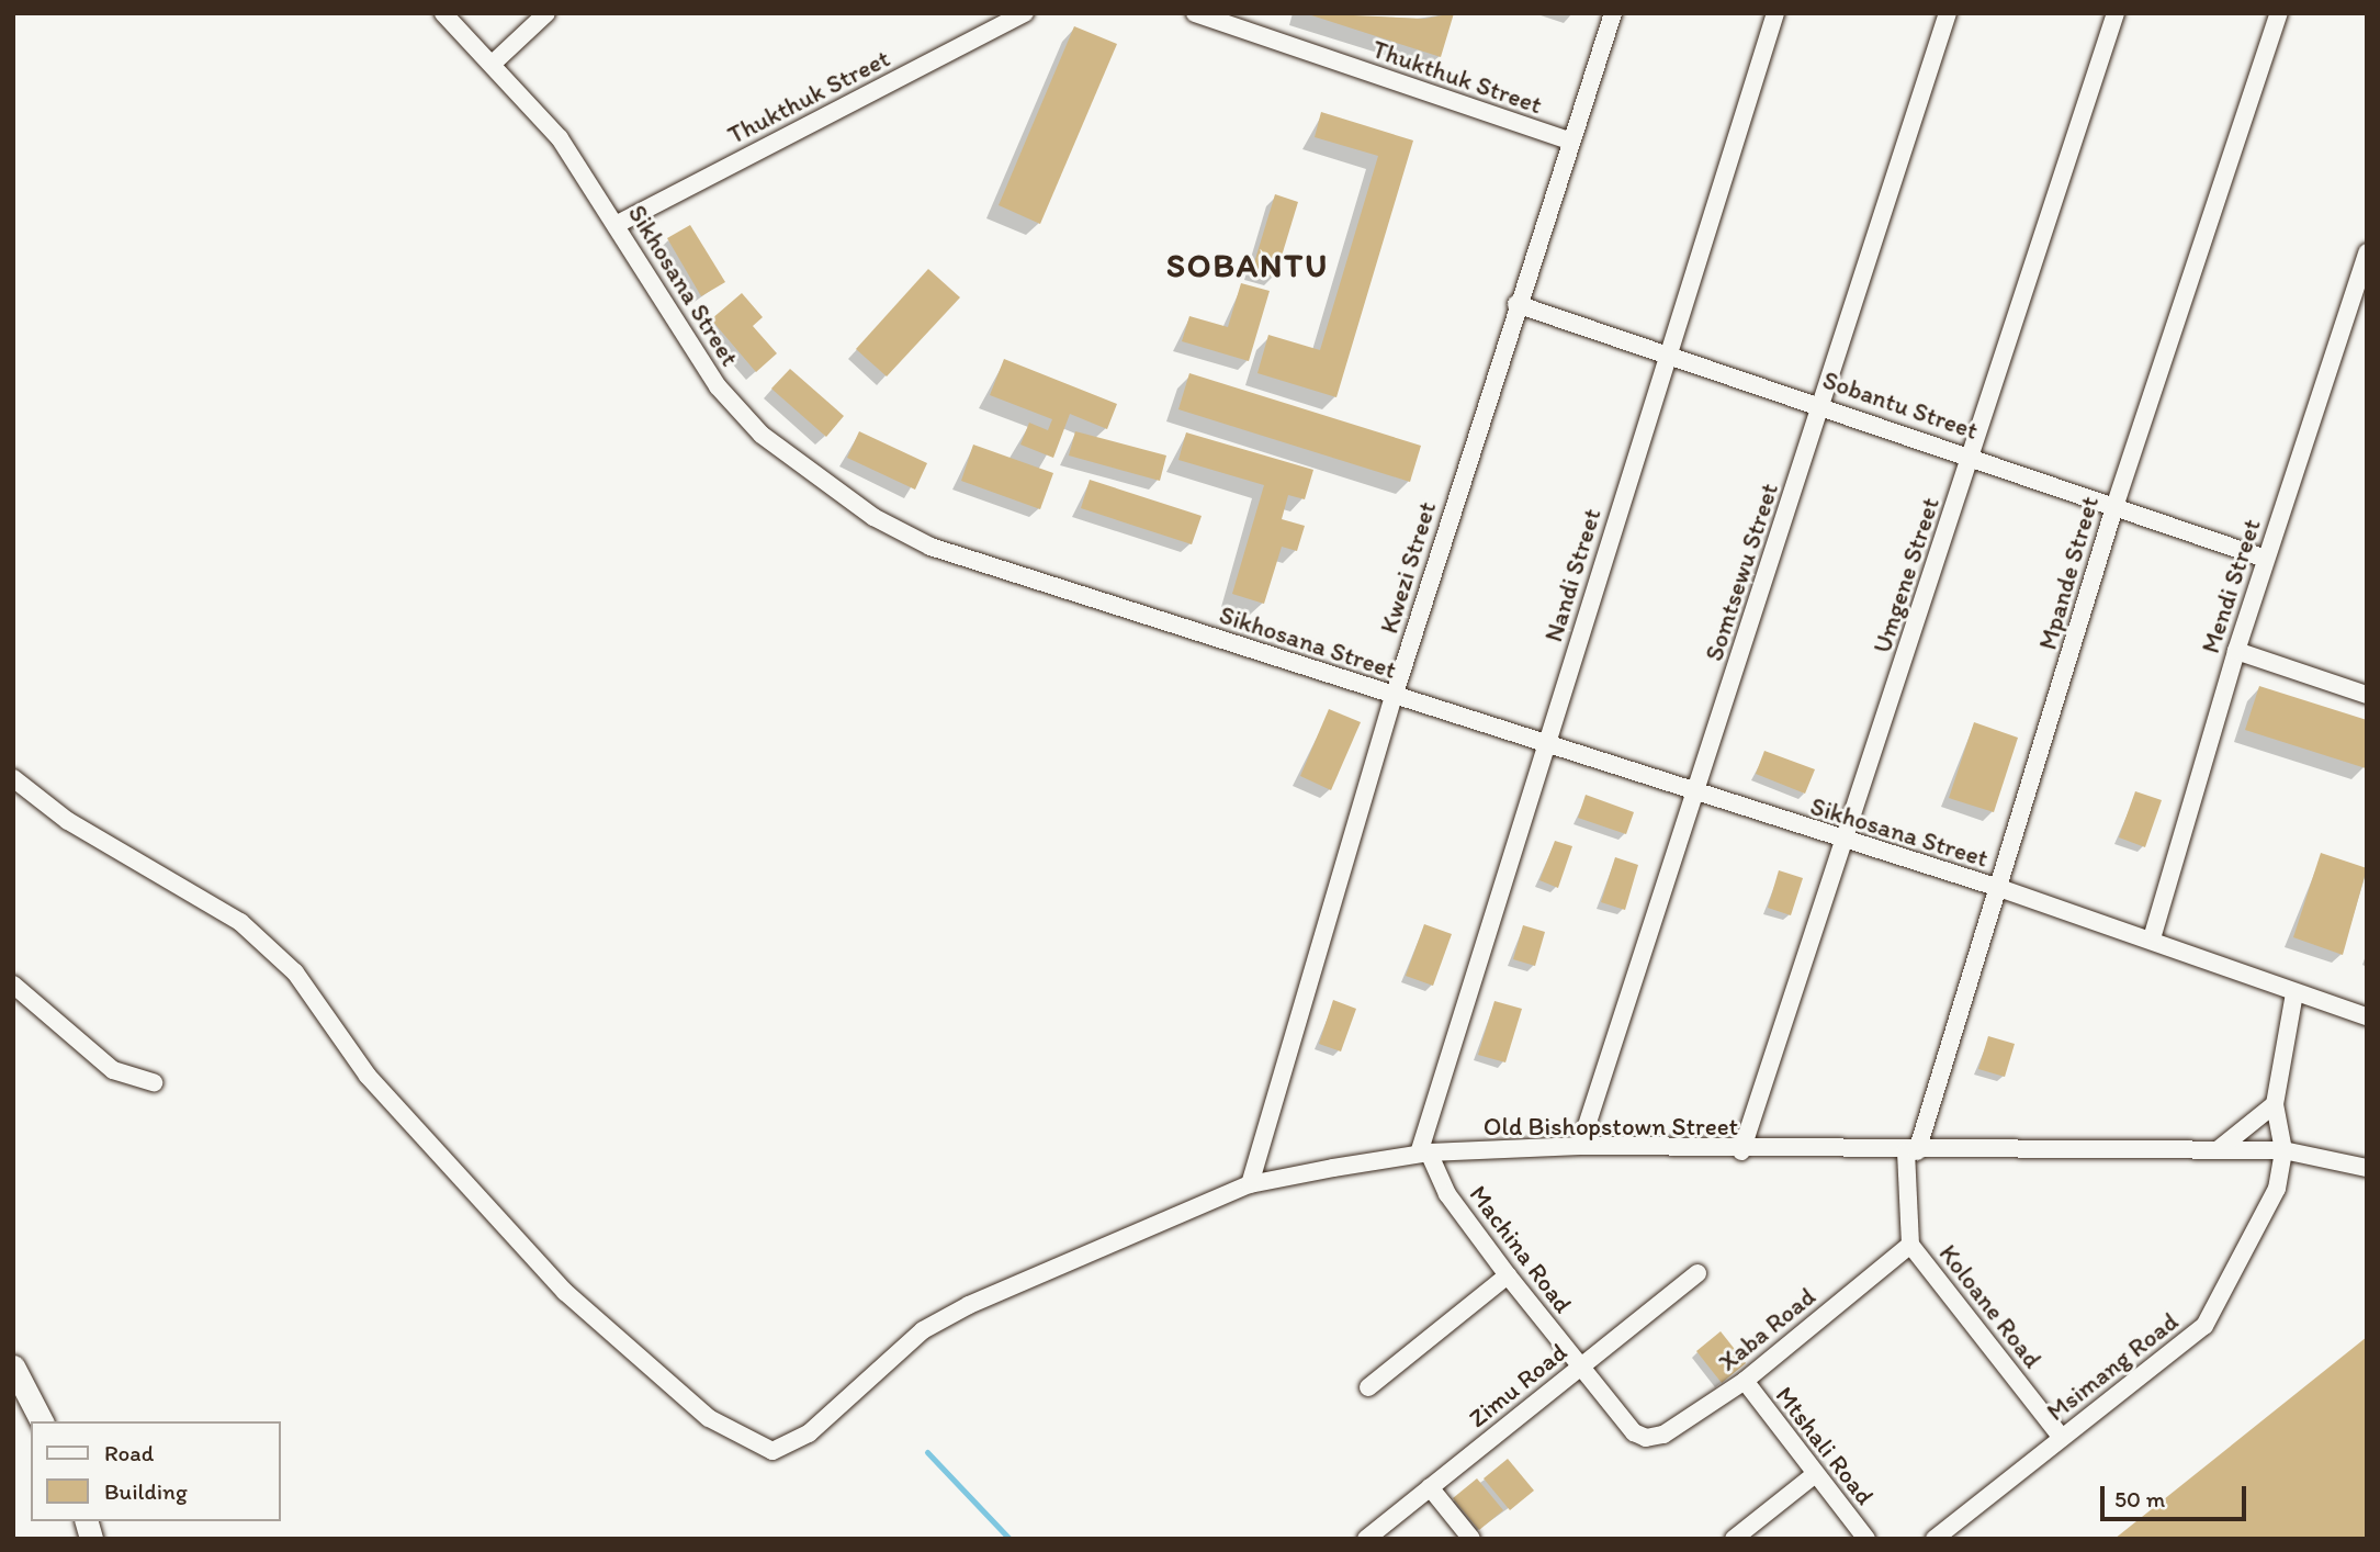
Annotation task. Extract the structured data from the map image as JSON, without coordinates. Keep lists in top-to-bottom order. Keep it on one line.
{"streets":{"street":["Thukthuk Street","Sikhosana Street","Sobantu Street","Kwezi Street","Somtsewu Street","Mpande Street","Nandi Street","Umgene Street","Mendi Street","Old Bishopstown Street","Machina Road","Koloane Road","Xaba Road","Msimang Road","Zimu Road","Mtshali Road"]},"crossings":[["Thukthuk Street","Sikhosana Street"],["Thukthuk Street","Kwezi Street"],["Sikhosana Street","Kwezi Street"],["Sikhosana Street","Somtsewu Street"],["Sikhosana Street","Mpande Street"],["Sikhosana Street","Nandi Street"],["Sikhosana Street","Umgene Street"],["Sikhosana Street","Mendi Street"],["Sobantu Street","Kwezi Street"],["Sobantu Street","Somtsewu Street"],["Sobantu Street","Mpande Street"],["Sobantu Street","Nandi Street"],["Sobantu Street","Umgene Street"],["Sobantu Street","Mendi Street"],["Kwezi Street","Old Bishopstown Street"],["Somtsewu Street","Old Bishopstown Street"],["Mpande Street","Old Bishopstown Street"],["Mpande Street","Koloane Road"],["Nandi Street","Old Bishopstown Street"],["Nandi Street","Machina Road"],["Umgene Street","Old Bishopstown Street"],["Old Bishopstown Street","Machina Road"],["Old Bishopstown Street","Koloane Road"],["Old Bishopstown Street","Msimang Road"],["Machina Road","Xaba Road"],["Machina Road","Zimu Road"],["Koloane Road","Xaba Road"],["Koloane Road","Msimang Road"],["Xaba Road","Mtshali Road"]],"districts":["SOBANTU"],"legend":["Road","Building"],"scale_bar":"50 m"}
